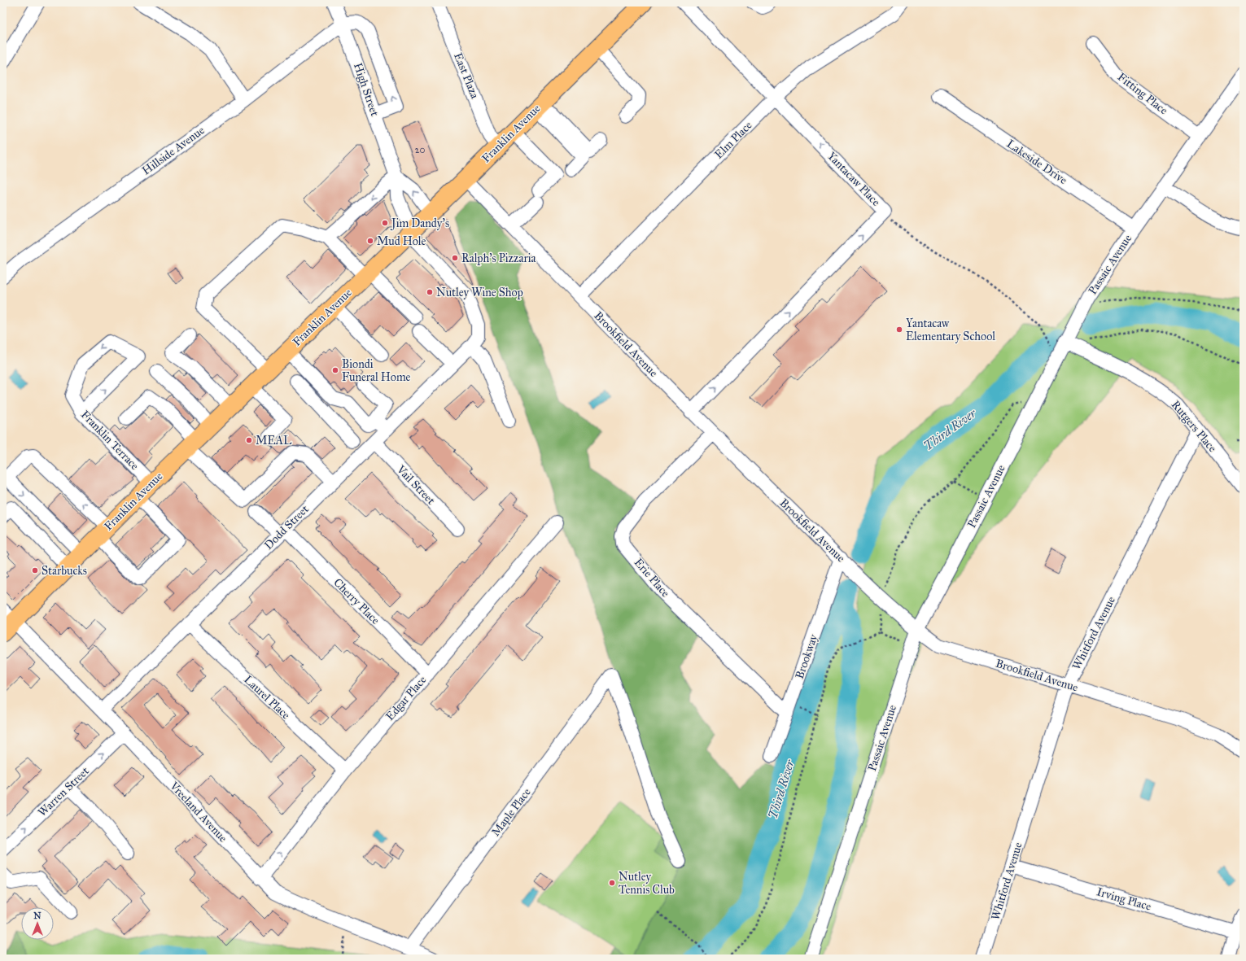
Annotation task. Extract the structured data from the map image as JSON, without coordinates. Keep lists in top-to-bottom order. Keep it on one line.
{"streets":{"main road":["Franklin Avenue"],"street":["East Plaza","High Street","Fitting Place","Elm Place","Hillside Avenue","Lakeside Drive","Yantacaw Place","Passaic Avenue","Brookfield Avenue","Rutgers Place","Franklin Terrace","Vail Street","Dodd Street","Erie Place","Cherry Place","Whitford Avenue","Brookway","Laurel Place","Edgar Place","Warren Street","Vreeland Avenue","Maple Place","Irving Place"]},"crossings":[["East Plaza","Franklin Avenue"],["High Street","Franklin Avenue"],["High Street","Hillside Avenue"],["High Street","Dodd Street"],["Fitting Place","Passaic Avenue"],["Franklin Avenue","Brookfield Avenue"],["Franklin Avenue","Franklin Terrace"],["Franklin Avenue","Vreeland Avenue"],["Elm Place","Yantacaw Place"],["Elm Place","Brookfield Avenue"],["Lakeside Drive","Passaic Avenue"],["Yantacaw Place","Brookfield Avenue"],["Passaic Avenue","Brookfield Avenue"],["Passaic Avenue","Rutgers Place"],["Brookfield Avenue","Erie Place"],["Brookfield Avenue","Whitford Avenue"],["Brookfield Avenue","Brookway"],["Rutgers Place","Whitford Avenue"],["Vail Street","Dodd Street"],["Dodd Street","Cherry Place"],["Dodd Street","Laurel Place"],["Dodd Street","Vreeland Avenue"],["Erie Place","Brookway"],["Cherry Place","Edgar Place"],["Whitford Avenue","Irving Place"],["Laurel Place","Edgar Place"],["Edgar Place","Vreeland Avenue"],["Warren Street","Vreeland Avenue"],["Vreeland Avenue","Maple Place"]],"one_way":["Warren Street"],"water":["Third River"],"places":["Jim Dandy's","Mud Hole","Ralph's Pizzaria","Nutley Wine Shop","Yantacaw Elementary School","Biondi Funeral Home","MEAL","Starbucks","Nutley Tennis Club"],"house_numbers":["20"],"north":"top"}
